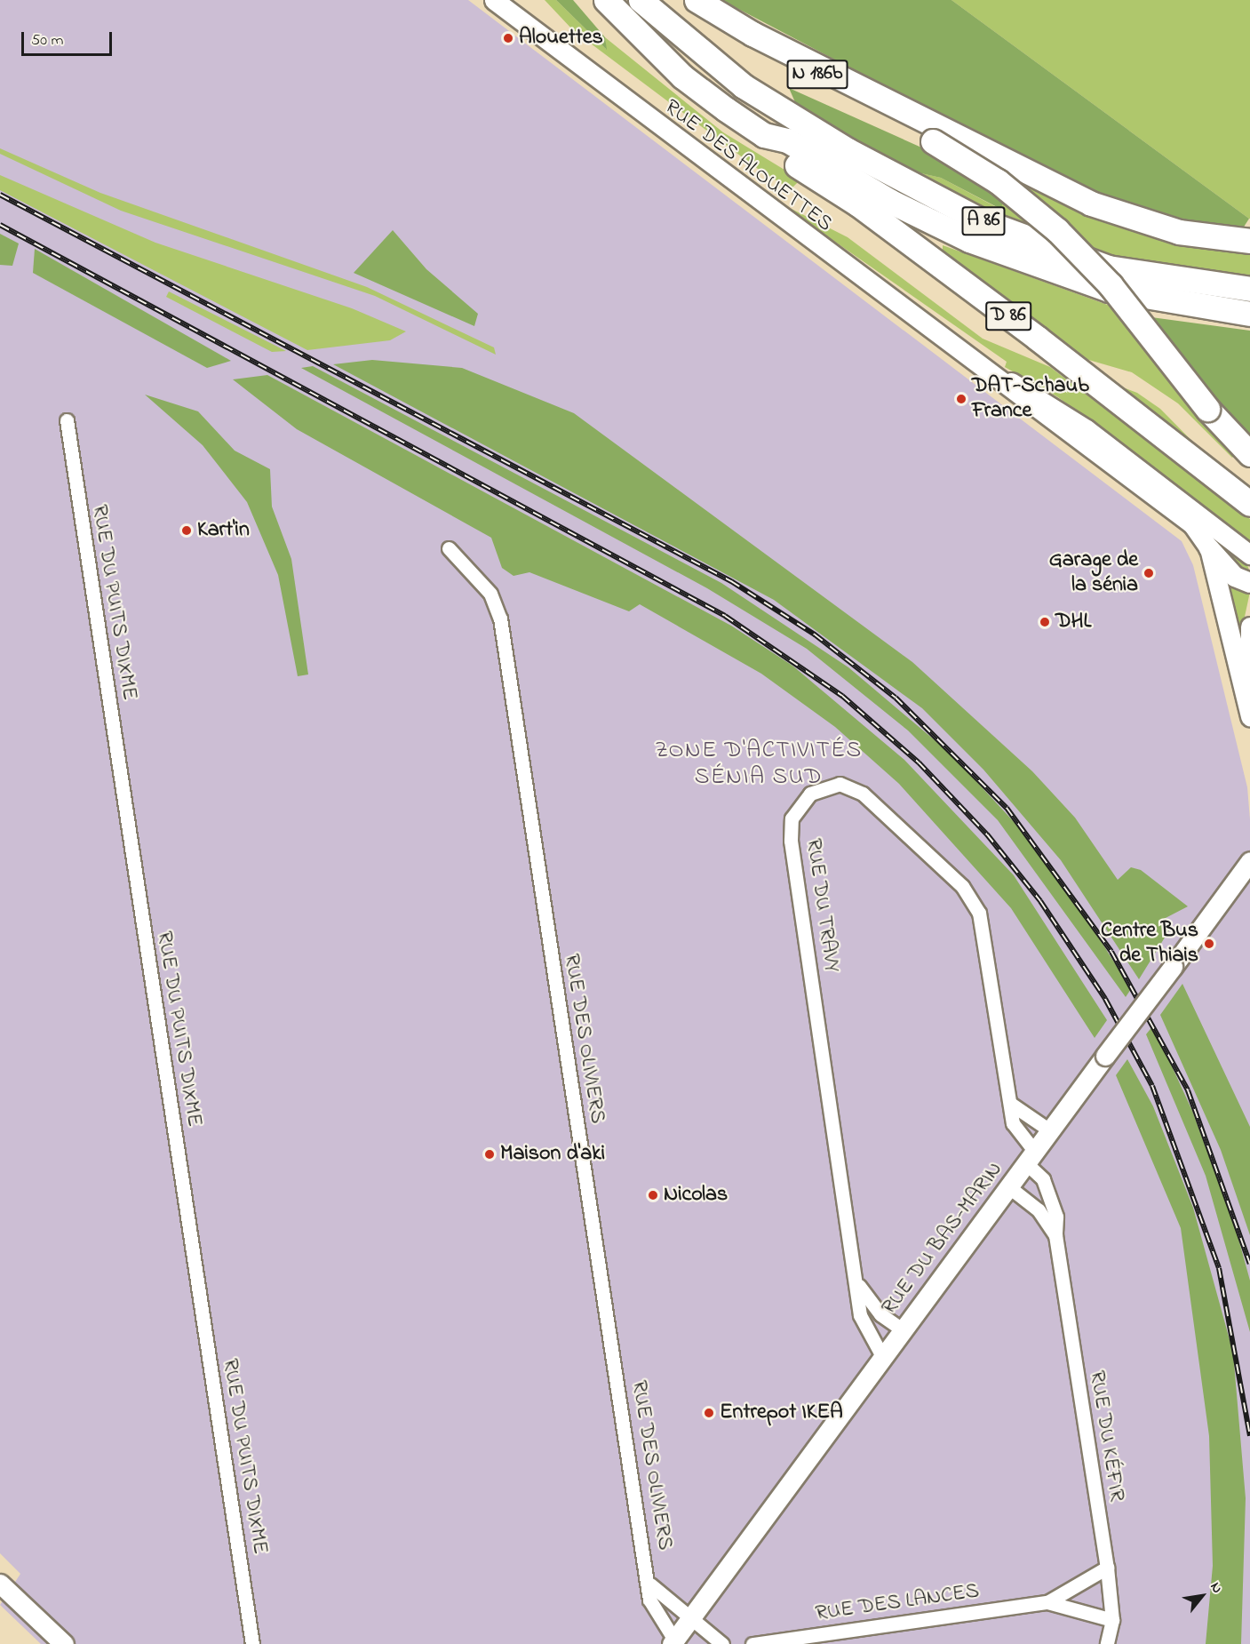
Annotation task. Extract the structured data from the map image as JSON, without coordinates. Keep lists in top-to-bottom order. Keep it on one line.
{"streets":{"highway":["N 186b","A 86","D 86"],"main road":["RUE DES ALOUETTES","RUE DU BAS-MARIN"],"street":["RUE DU PUITS DIXME","RUE DU TRAVY","RUE DES OLIVIERS","RUE DU KÉFIR","RUE DES LANCES"]},"crossings":[["A 86","D 86"],["RUE DU TRAVY","RUE DU BAS-MARIN"],["RUE DU TRAVY","RUE DU KÉFIR"],["RUE DES OLIVIERS","RUE DU BAS-MARIN"],["RUE DU BAS-MARIN","RUE DU KÉFIR"],["RUE DU KÉFIR","RUE DES LANCES"]],"districts":["ZONE D'ACTIVITÉS SÉNIA SUD"],"places":["Alouettes","DAT-Schaub France","Kart'in","Garage de la sénia","DHL","Centre Bus de Thiais","Maison d'aki","Nicolas","Entrepot IKEA"],"scale_bar":"50 m","north":"top right"}
